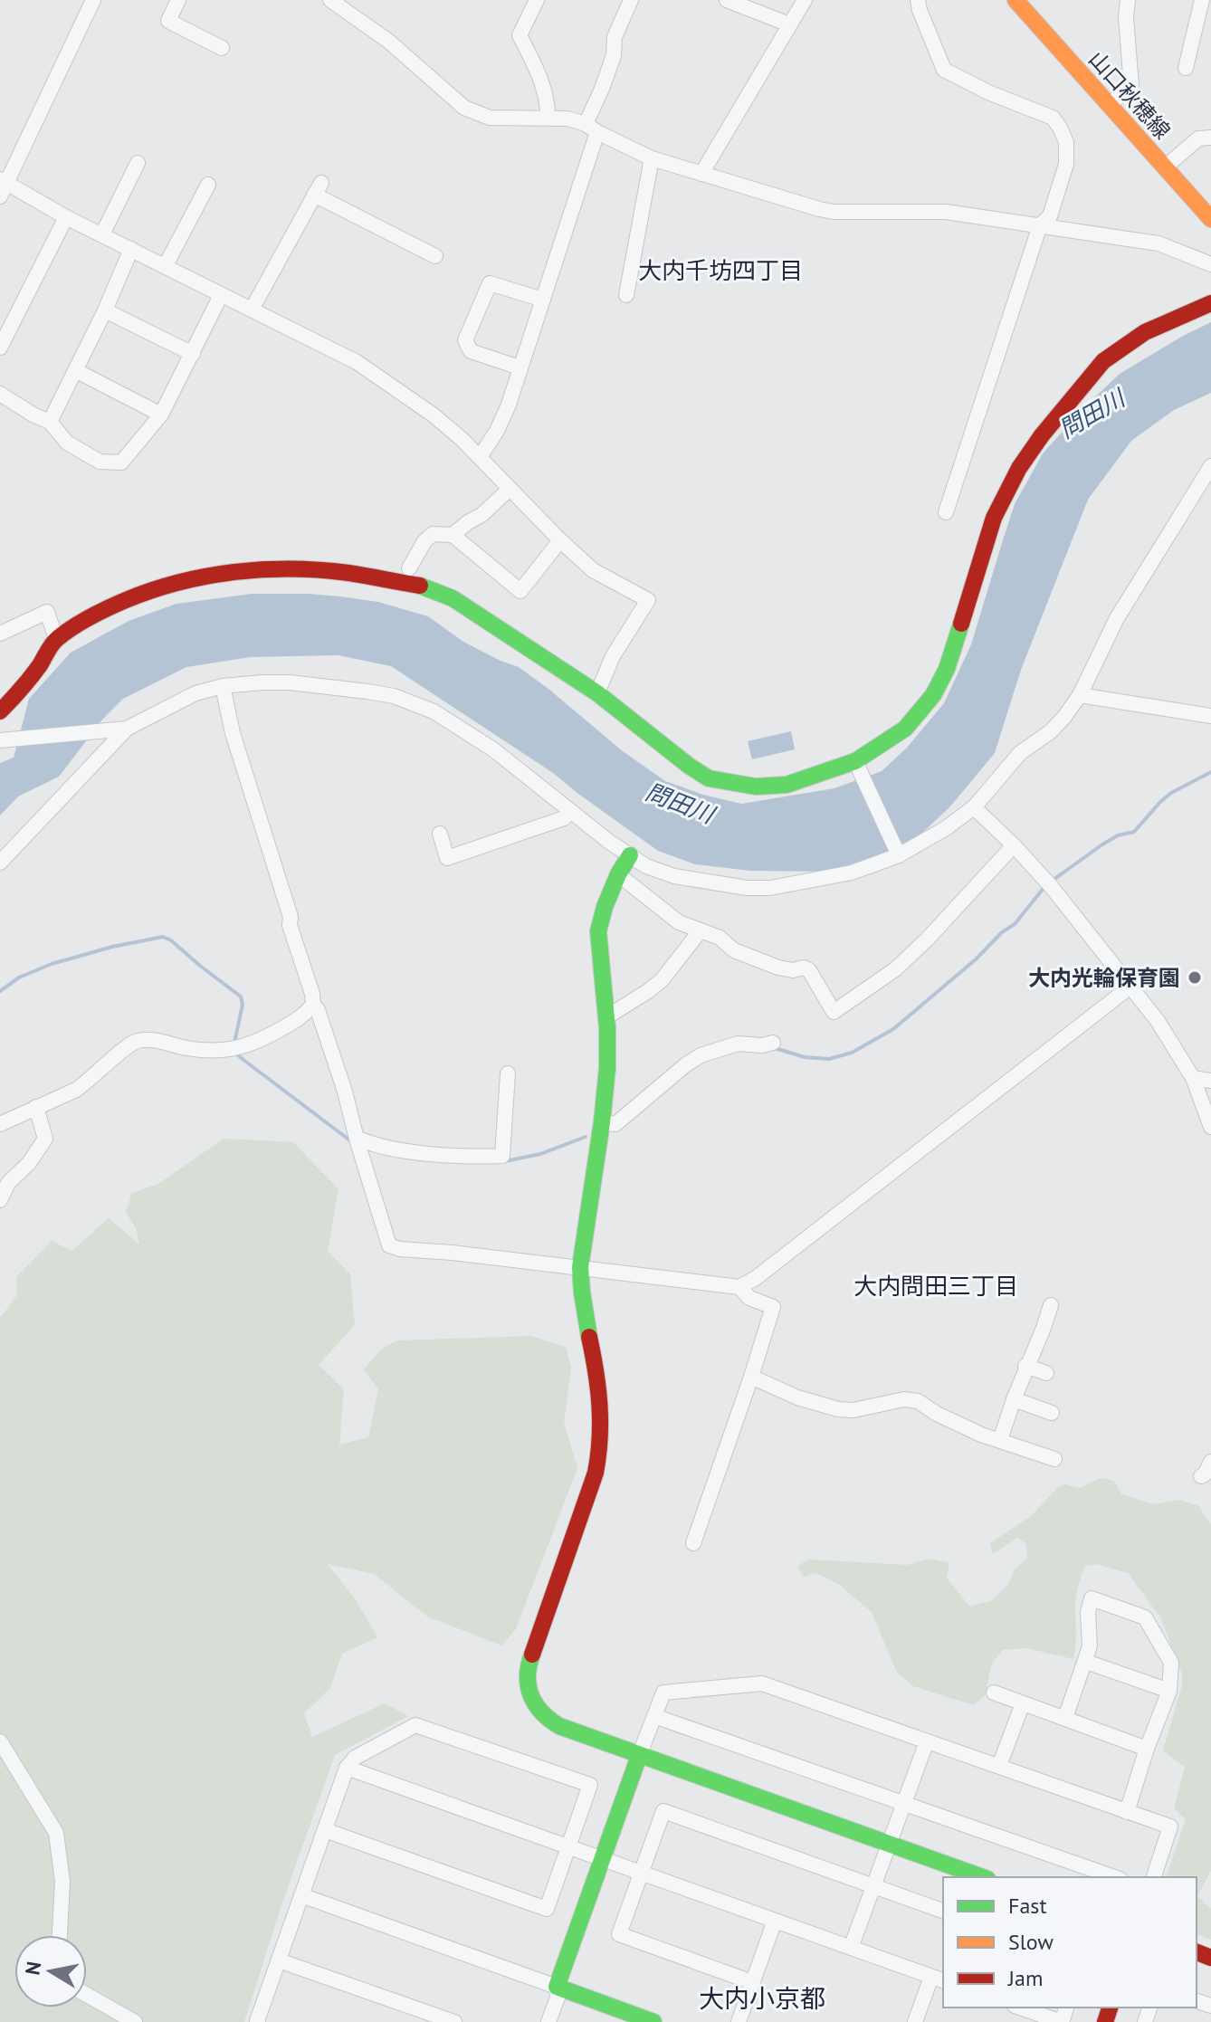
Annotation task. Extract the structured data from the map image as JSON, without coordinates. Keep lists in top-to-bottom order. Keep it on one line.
{"streets":{"street":["山口秋穂線"]},"districts":["大内千坊四丁目","大内問田三丁目","大内小京都"],"water":["問田川"],"places":["大内光輪保育園"],"legend":["Fast","Slow","Jam"],"north":"left"}
